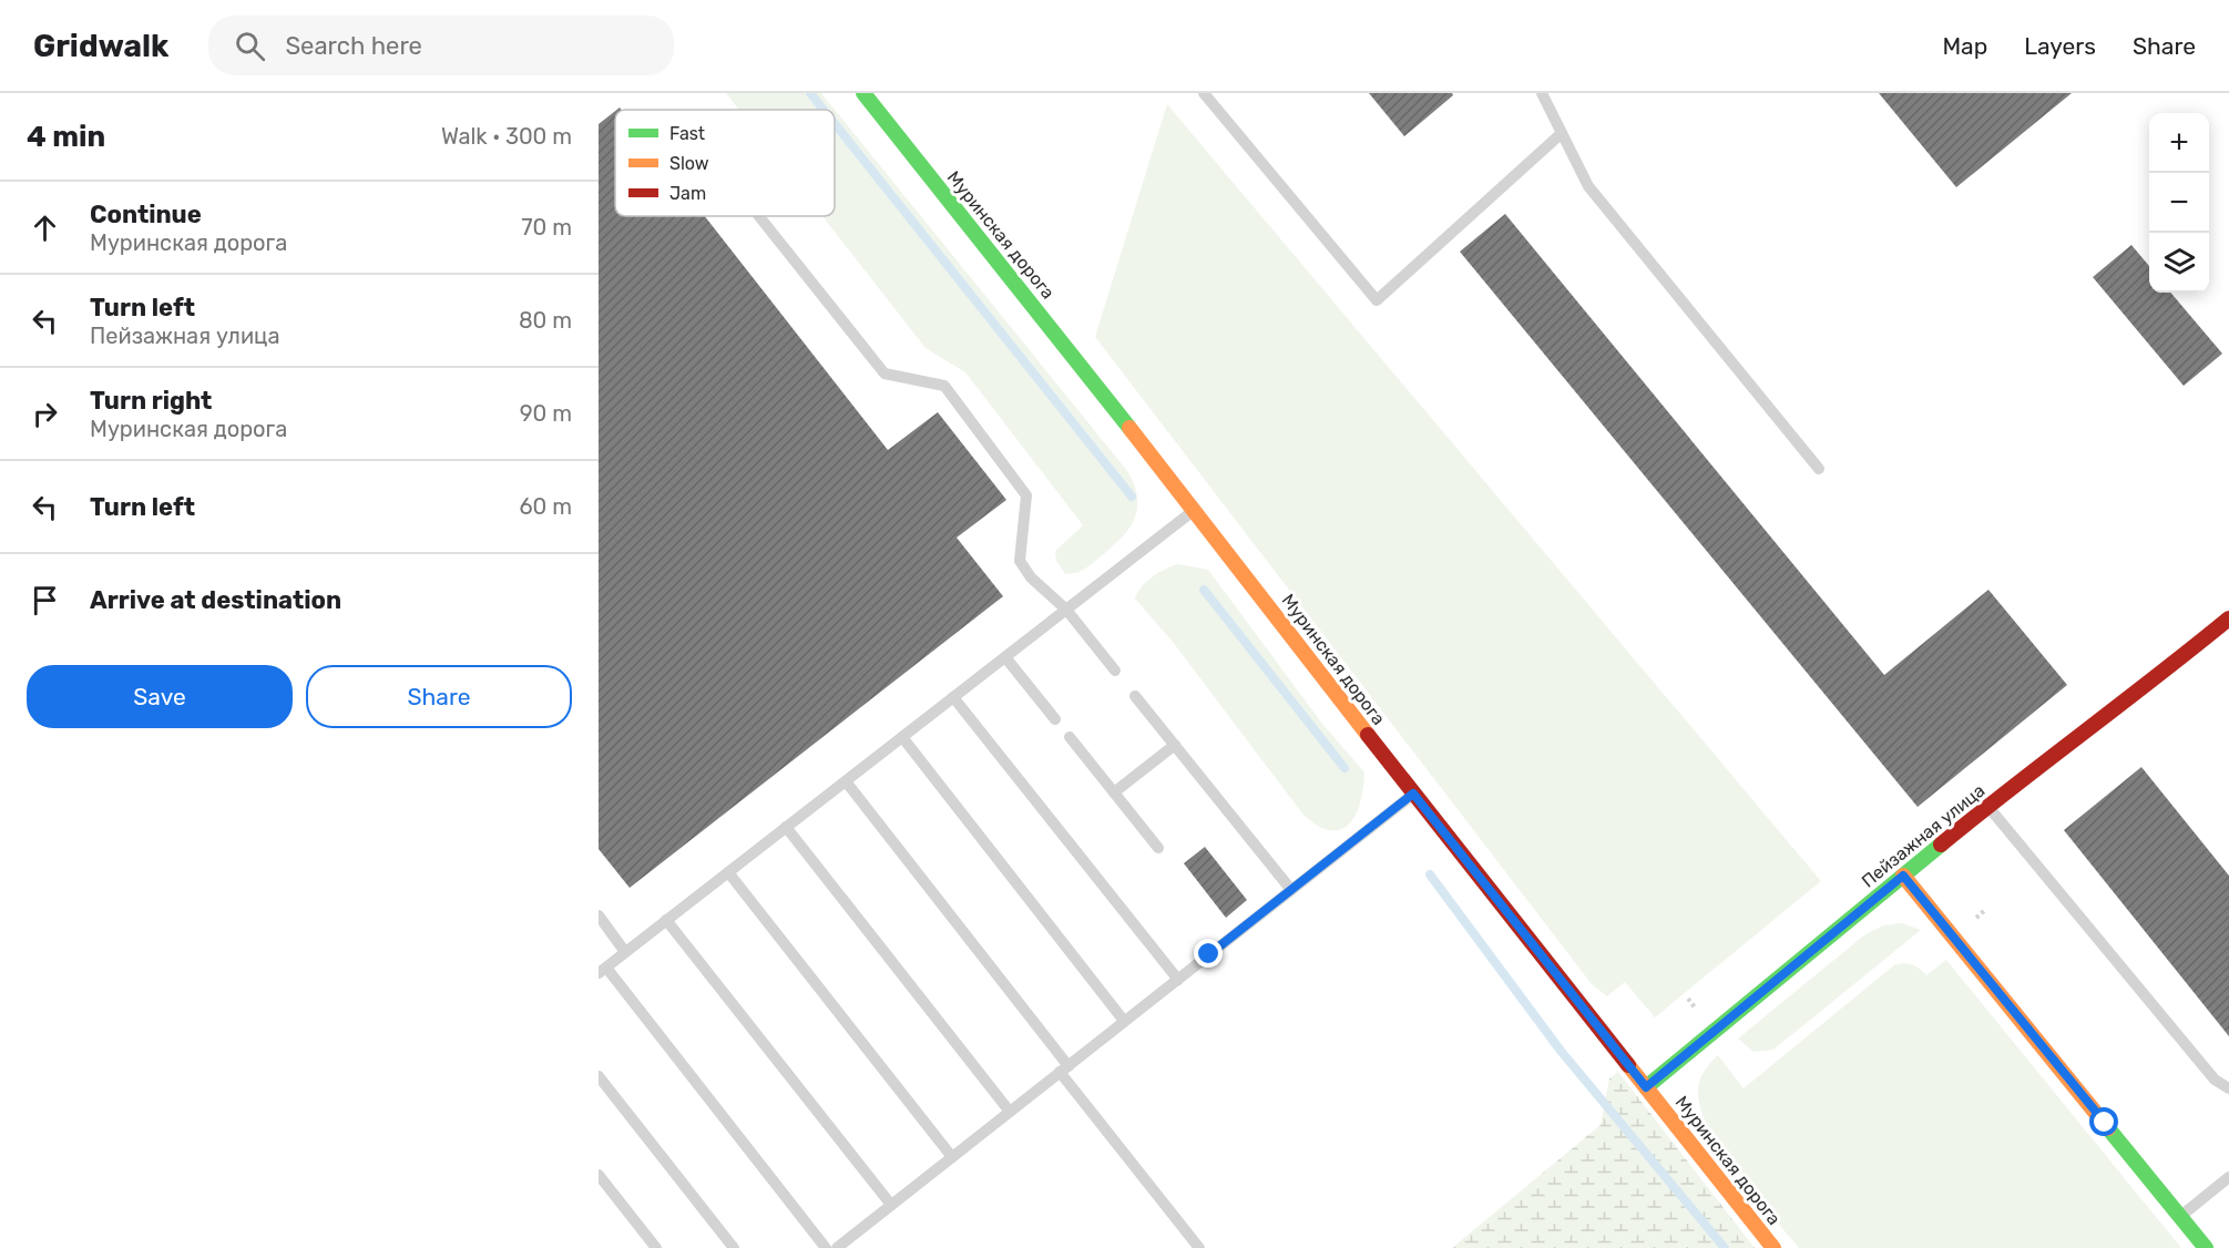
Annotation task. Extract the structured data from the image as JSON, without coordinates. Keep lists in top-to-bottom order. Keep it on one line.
{"streets":{"street":["Муринская дорога","Пейзажная улица"]},"crossings":[["Муринская дорога","Пейзажная улица"]],"legend":["Fast","Slow","Jam"],"page":{"header":"Gridwalk","search":"Search here","nav":["Map","Layers","Share"],"heading":["4 min","Walk · 300 m"],"map_buttons":["+","−"],"list":[["Continue","Муринская дорога","70 m"],["Turn left","Пейзажная улица","80 m"],["Turn right","Муринская дорога","90 m"],["Turn left","60 m"],"Arrive at destination"],"buttons":["Save","Share"]}}
